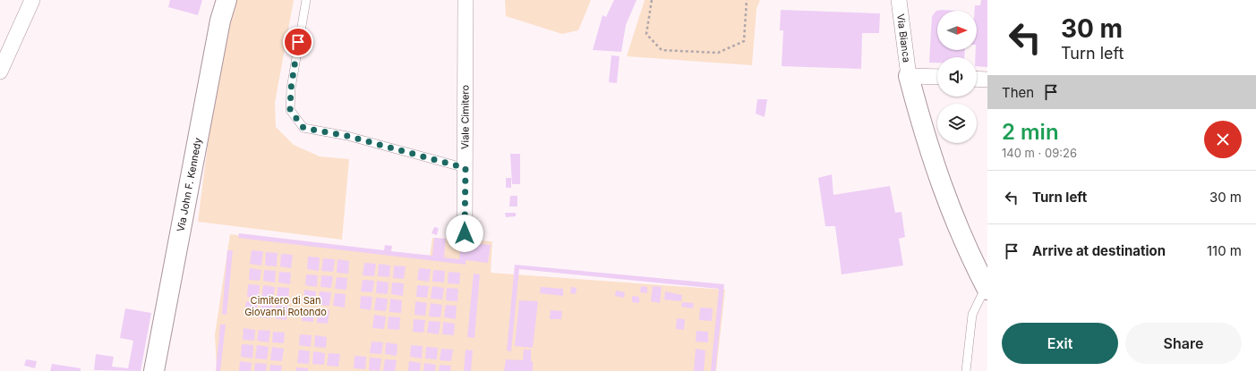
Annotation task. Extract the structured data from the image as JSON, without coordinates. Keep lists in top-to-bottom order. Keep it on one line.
{"streets":{"main road":["Via John F. Kennedy"],"street":["Via Bianca","Viale Cimitero"]},"parks":["Cimitero di San Giovanni Rotondo"],"north":"right","page":{"turn":["30 m","Turn left"],"then":"Then","heading":["2 min","140 m · 09:26"],"list":[{"name":"Turn left","value":"30 m"},{"name":"Arrive at destination","value":"110 m"}],"buttons":["Exit","Share"]}}
